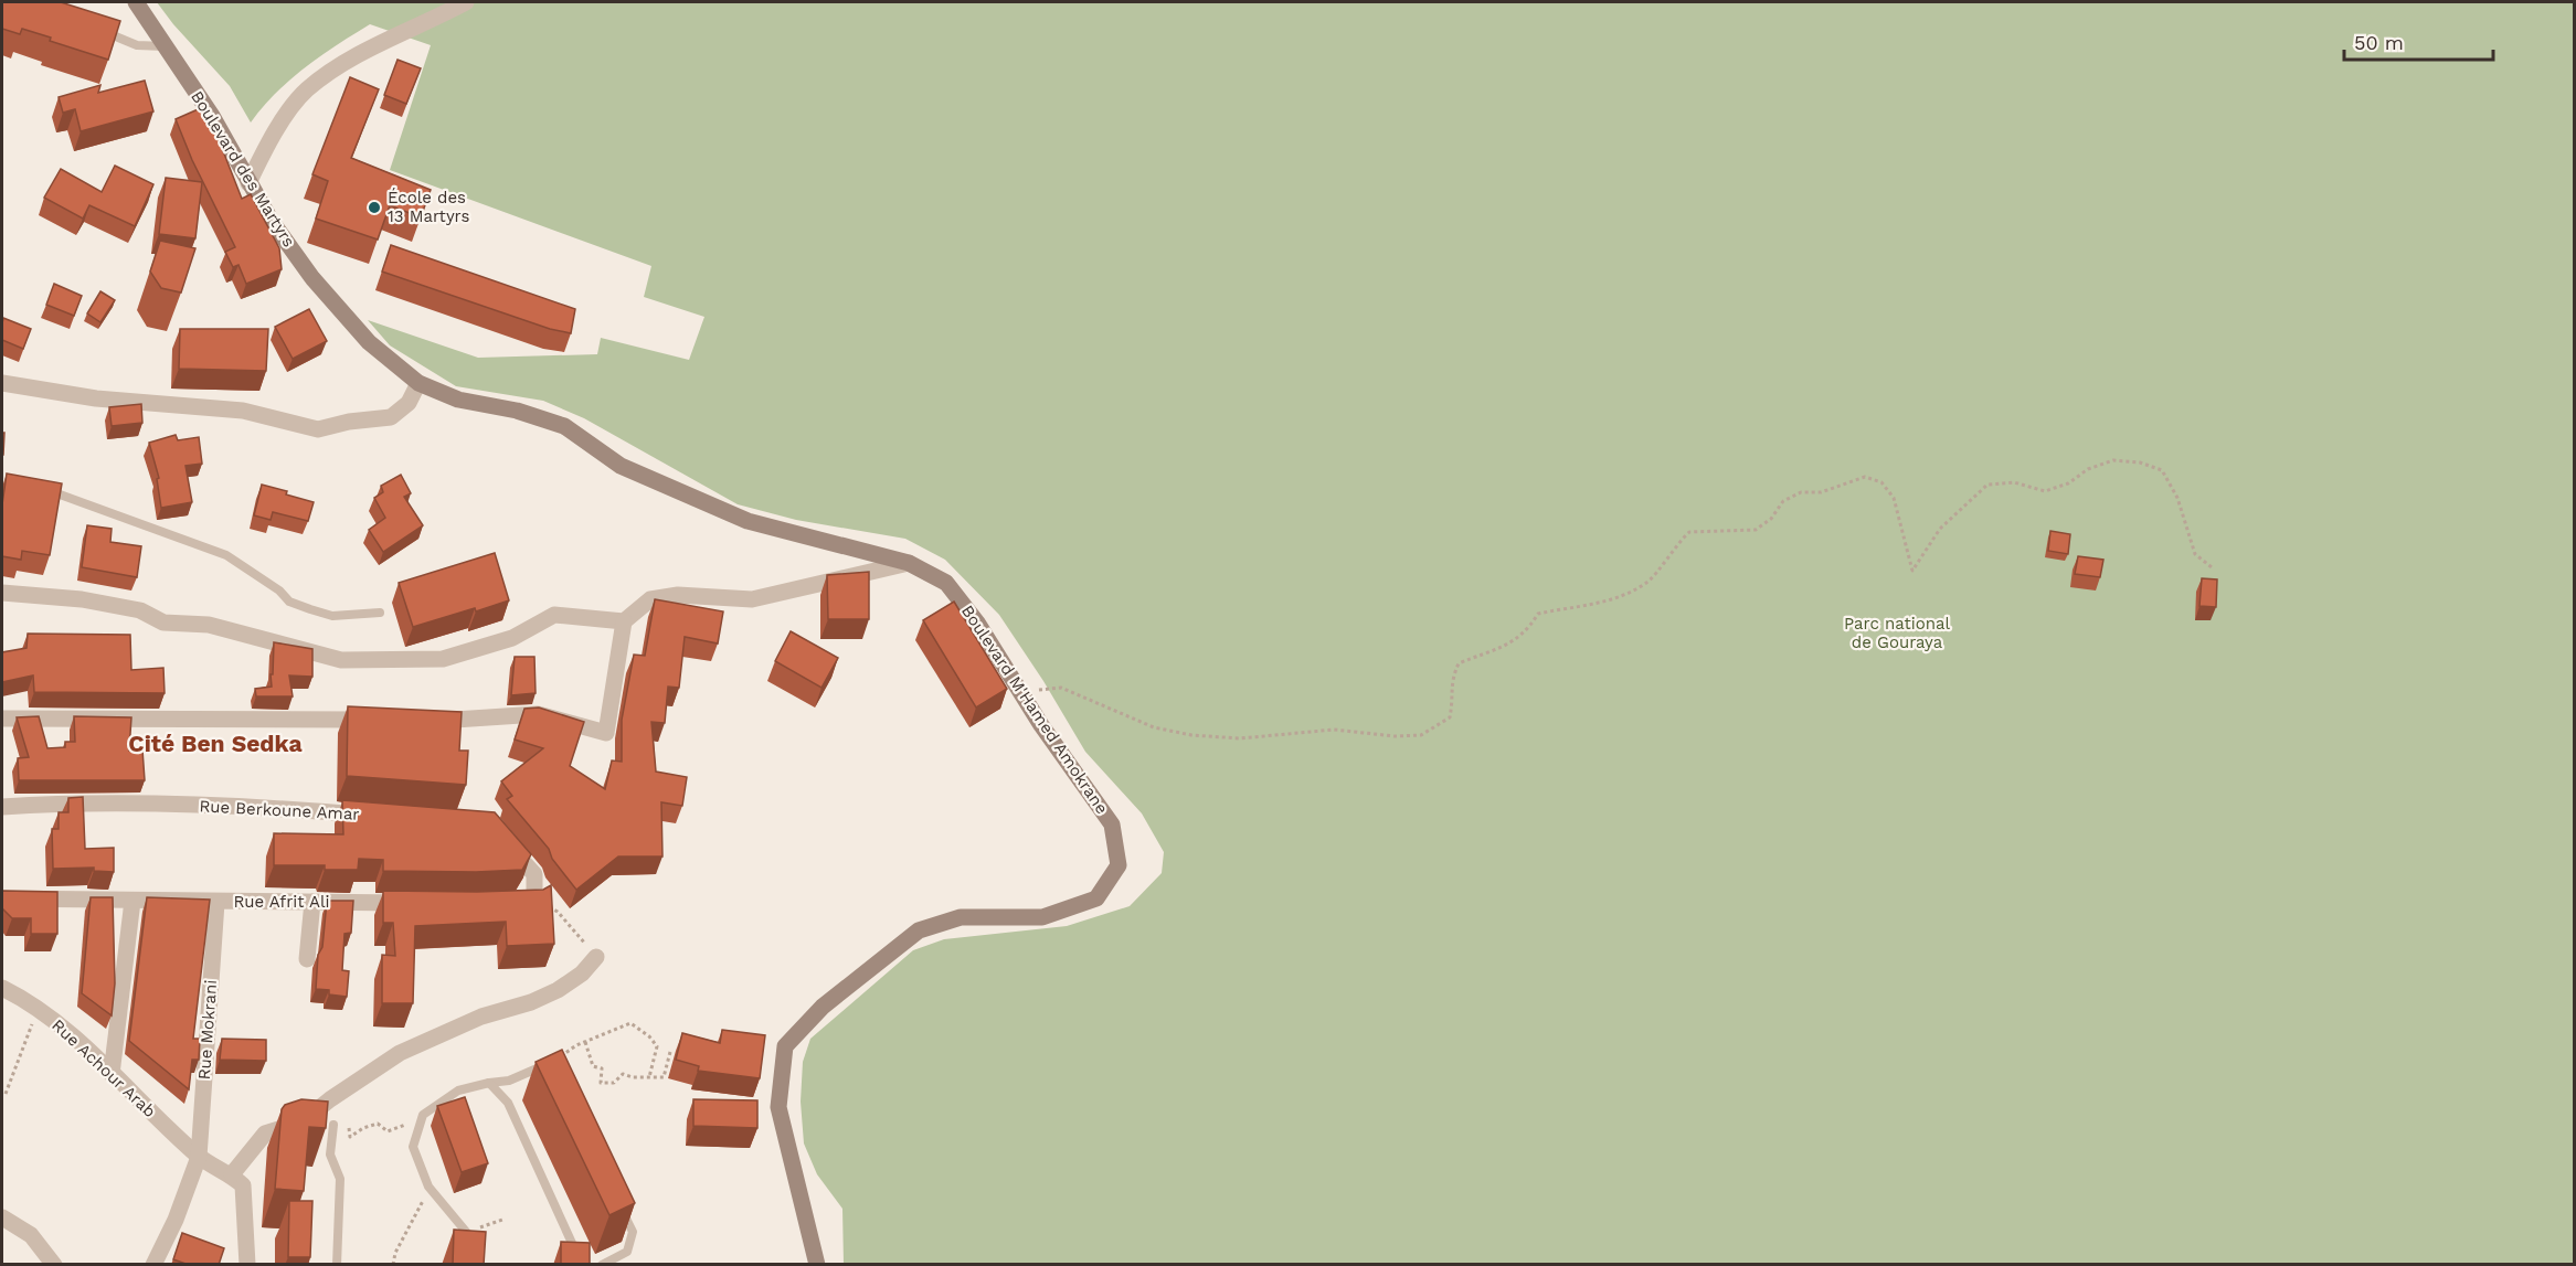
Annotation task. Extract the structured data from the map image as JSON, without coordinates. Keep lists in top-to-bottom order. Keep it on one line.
{"streets":{"main road":["Boulevard des Martyrs","Boulevard M'Hamed Amokrane"],"street":["Rue Berkoune Amar","Rue Afrit Ali","Rue Mokrani","Rue Achour Arab"]},"crossings":[["Boulevard des Martyrs","Boulevard M'Hamed Amokrane"],["Rue Afrit Ali","Rue Mokrani"],["Rue Mokrani","Rue Achour Arab"]],"districts":["Cité Ben Sedka"],"parks":["Parc national de Gouraya"],"places":["École des 13 Martyrs"],"scale_bar":"50 m"}
